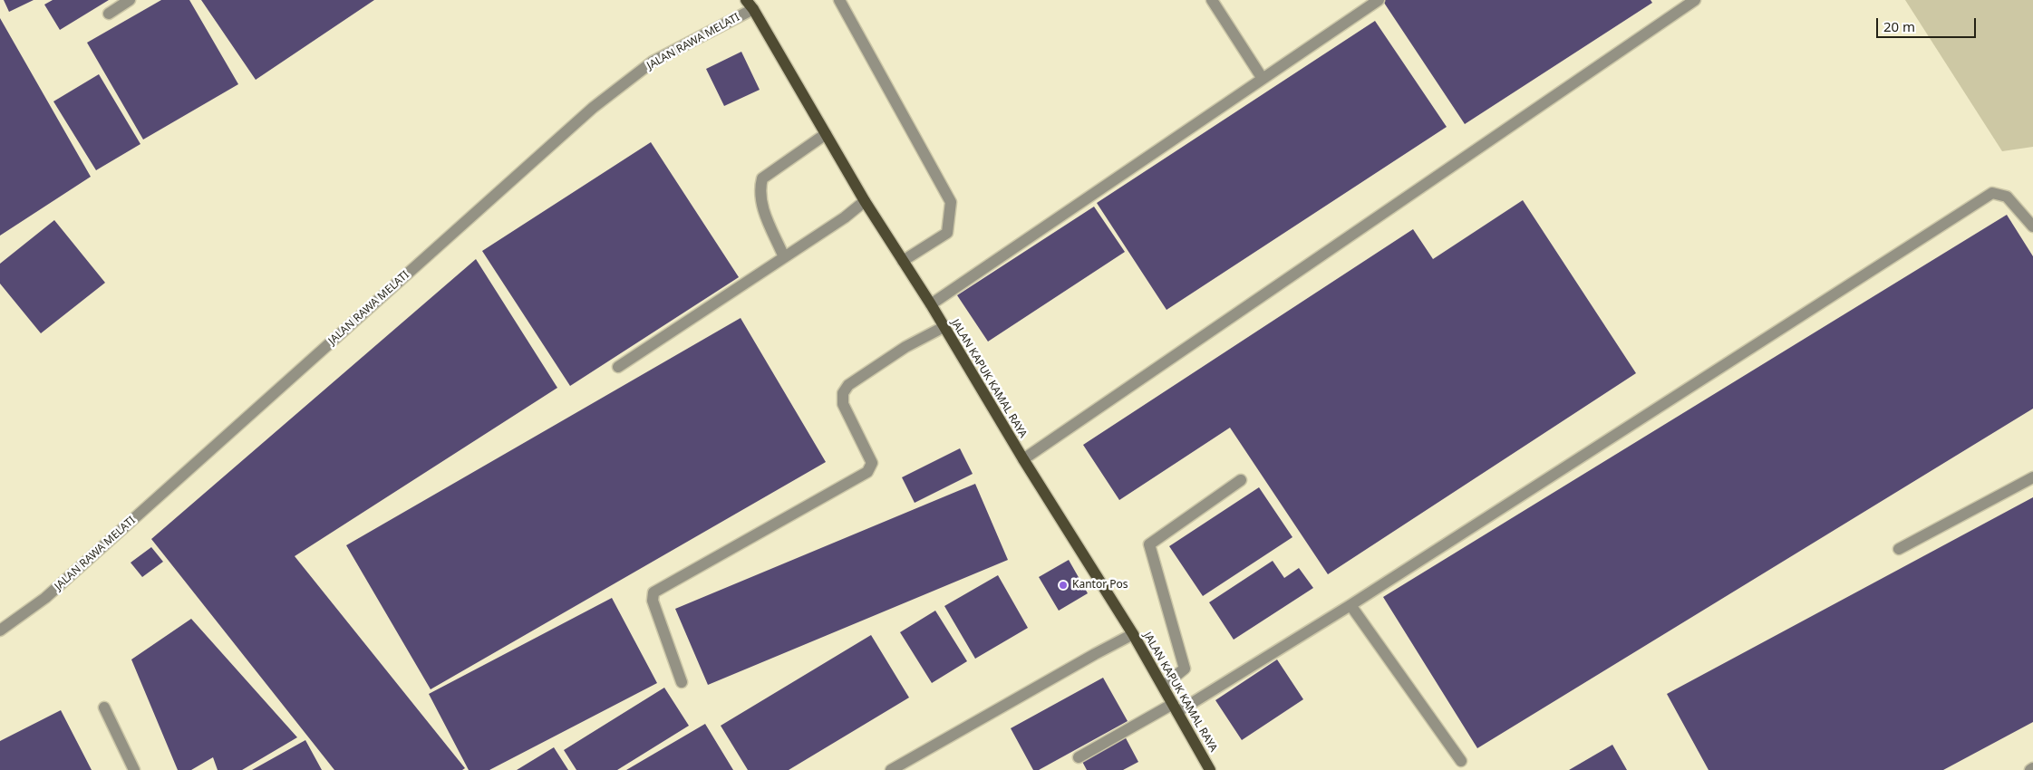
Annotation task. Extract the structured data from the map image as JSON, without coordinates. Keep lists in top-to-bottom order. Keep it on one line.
{"streets":{"main road":["JALAN KAPUK KAMAL RAYA"],"street":["JALAN RAWA MELATI"]},"crossings":[["JALAN RAWA MELATI","JALAN KAPUK KAMAL RAYA"]],"places":["Kantor Pos"],"scale_bar":"20 m"}
